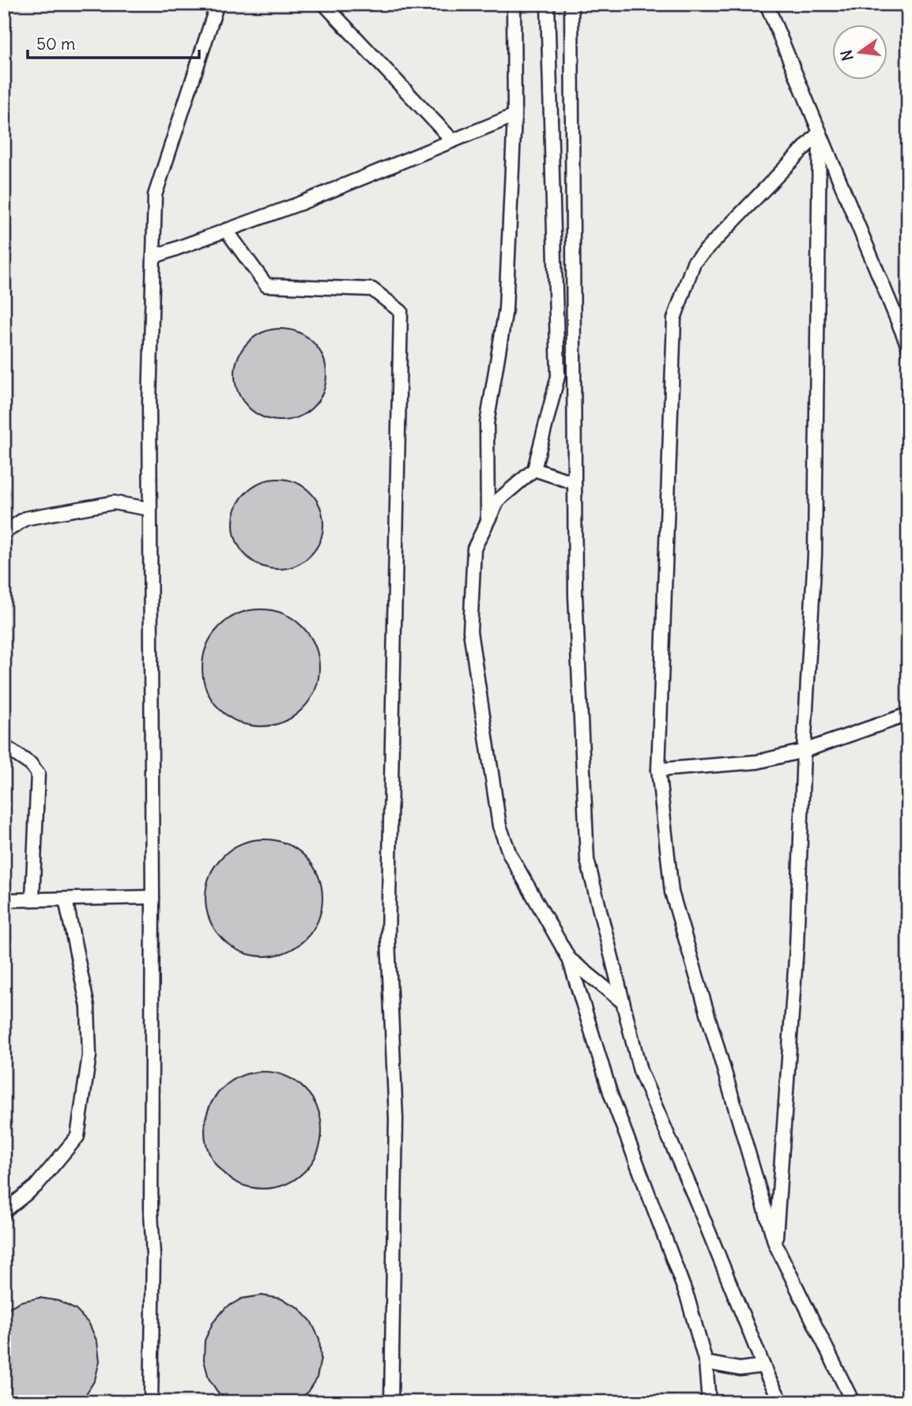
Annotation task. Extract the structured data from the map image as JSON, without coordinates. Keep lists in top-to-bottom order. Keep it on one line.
{"scale_bar":"50 m","north":"left"}
